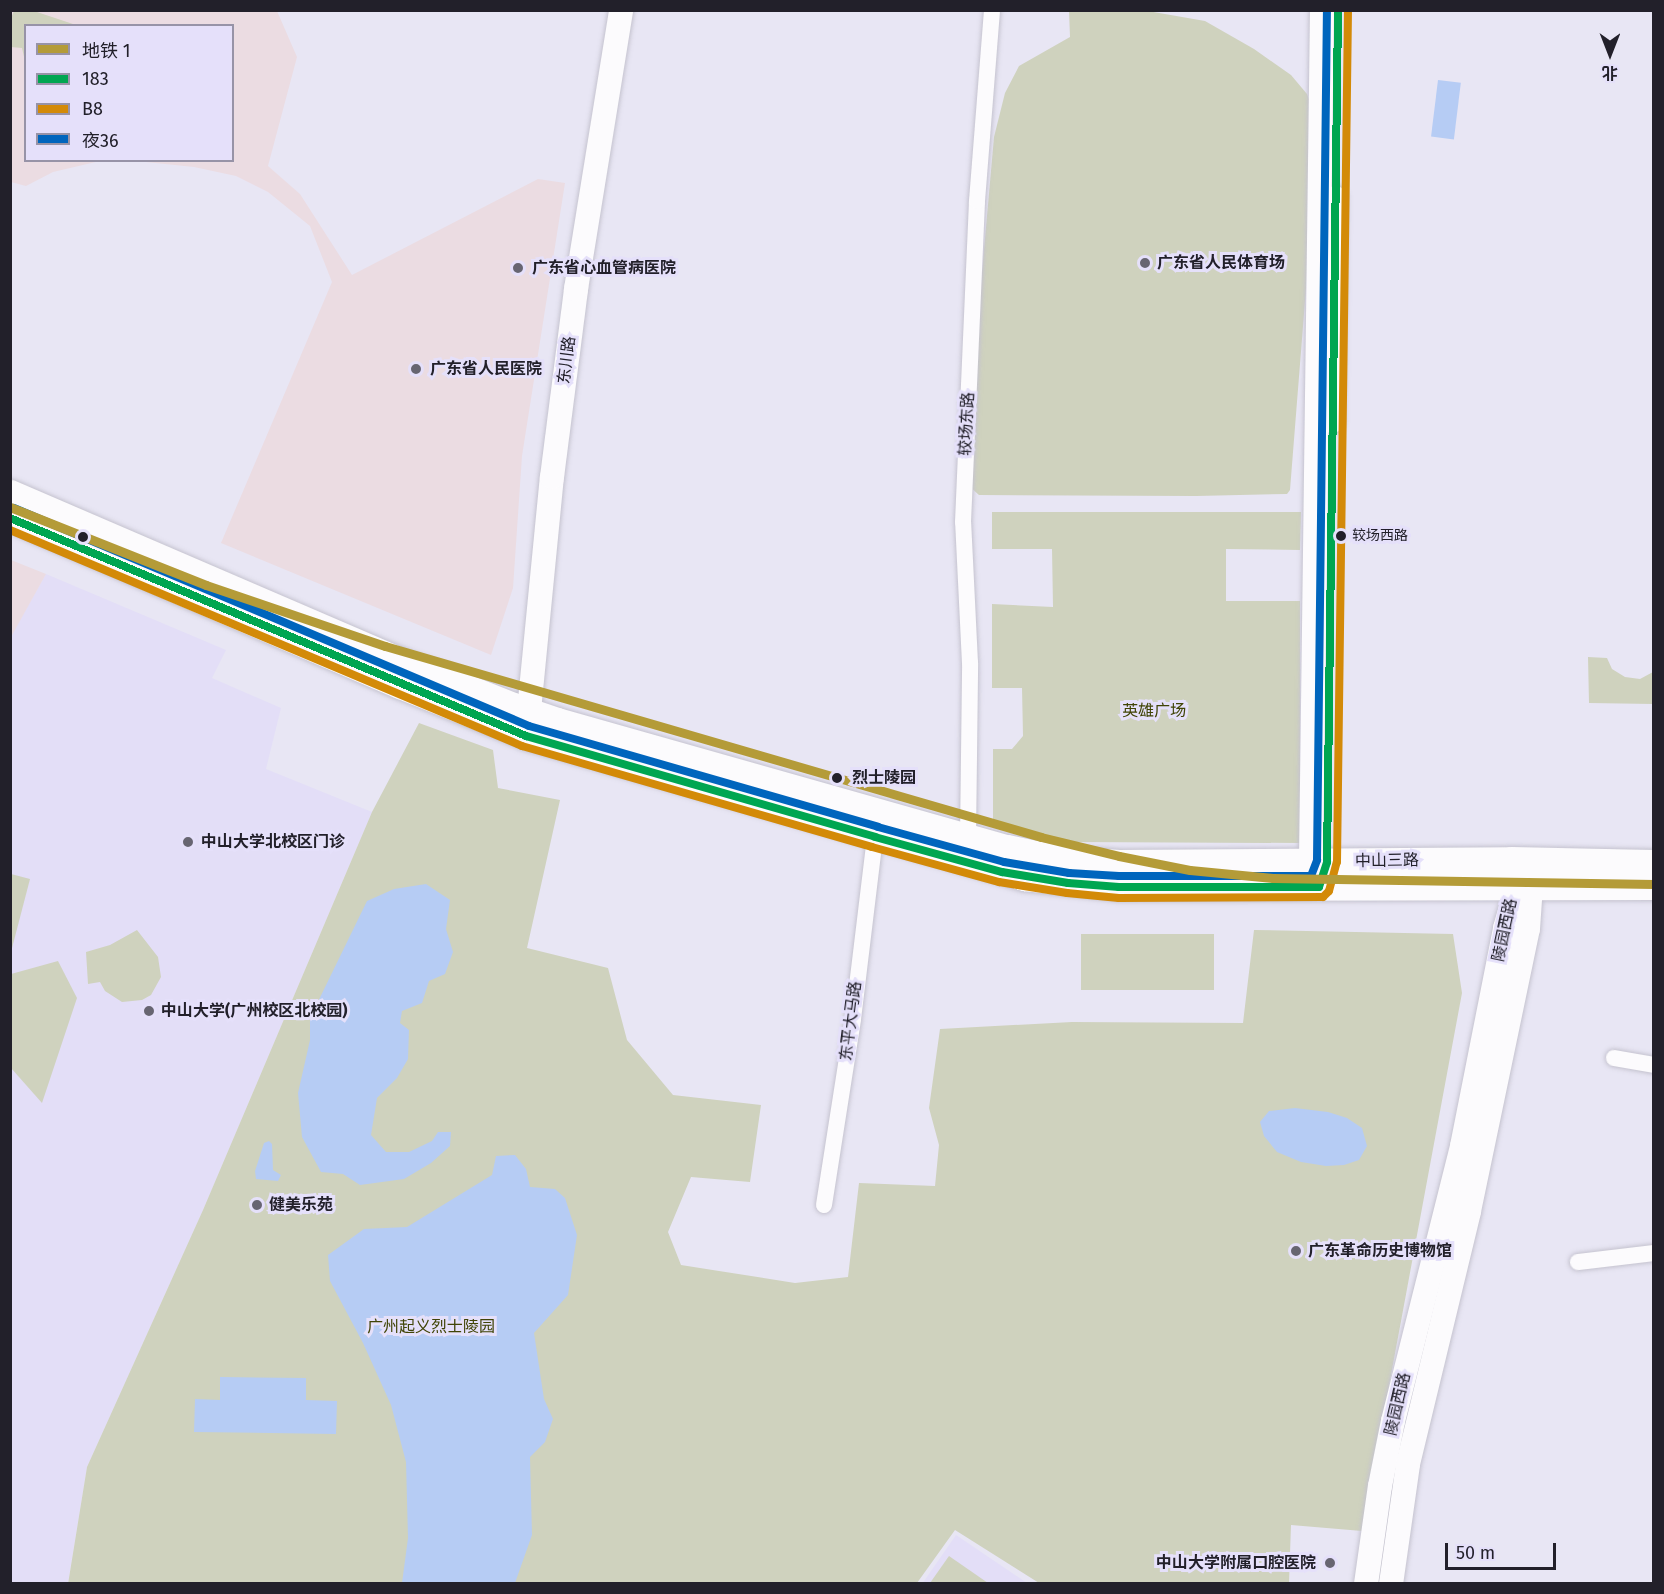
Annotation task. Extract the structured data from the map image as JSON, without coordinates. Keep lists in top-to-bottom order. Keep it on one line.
{"streets":{"main road":["中山三路"],"street":["东川路","较场东路","陵园西路","东平大马路"]},"crossings":[["东川路","中山三路"],["较场东路","中山三路"],["中山三路","陵园西路"],["中山三路","东平大马路"]],"parks":["英雄广场","广州起义烈士陵园"],"places":["广东省人民体育场","广东省心血管病医院","广东省人民医院","较场西路","烈士陵园","中山大学北校区门诊","中山大学(广州校区北校园)","健美乐苑","广东革命历史博物馆","中山大学附属口腔医院"],"lines":["transit line 183","transit line B8","transit line 夜36","metro line 1"],"legend":["地铁 1","183","B8","夜36"],"scale_bar":"50 m","north":"bottom"}
